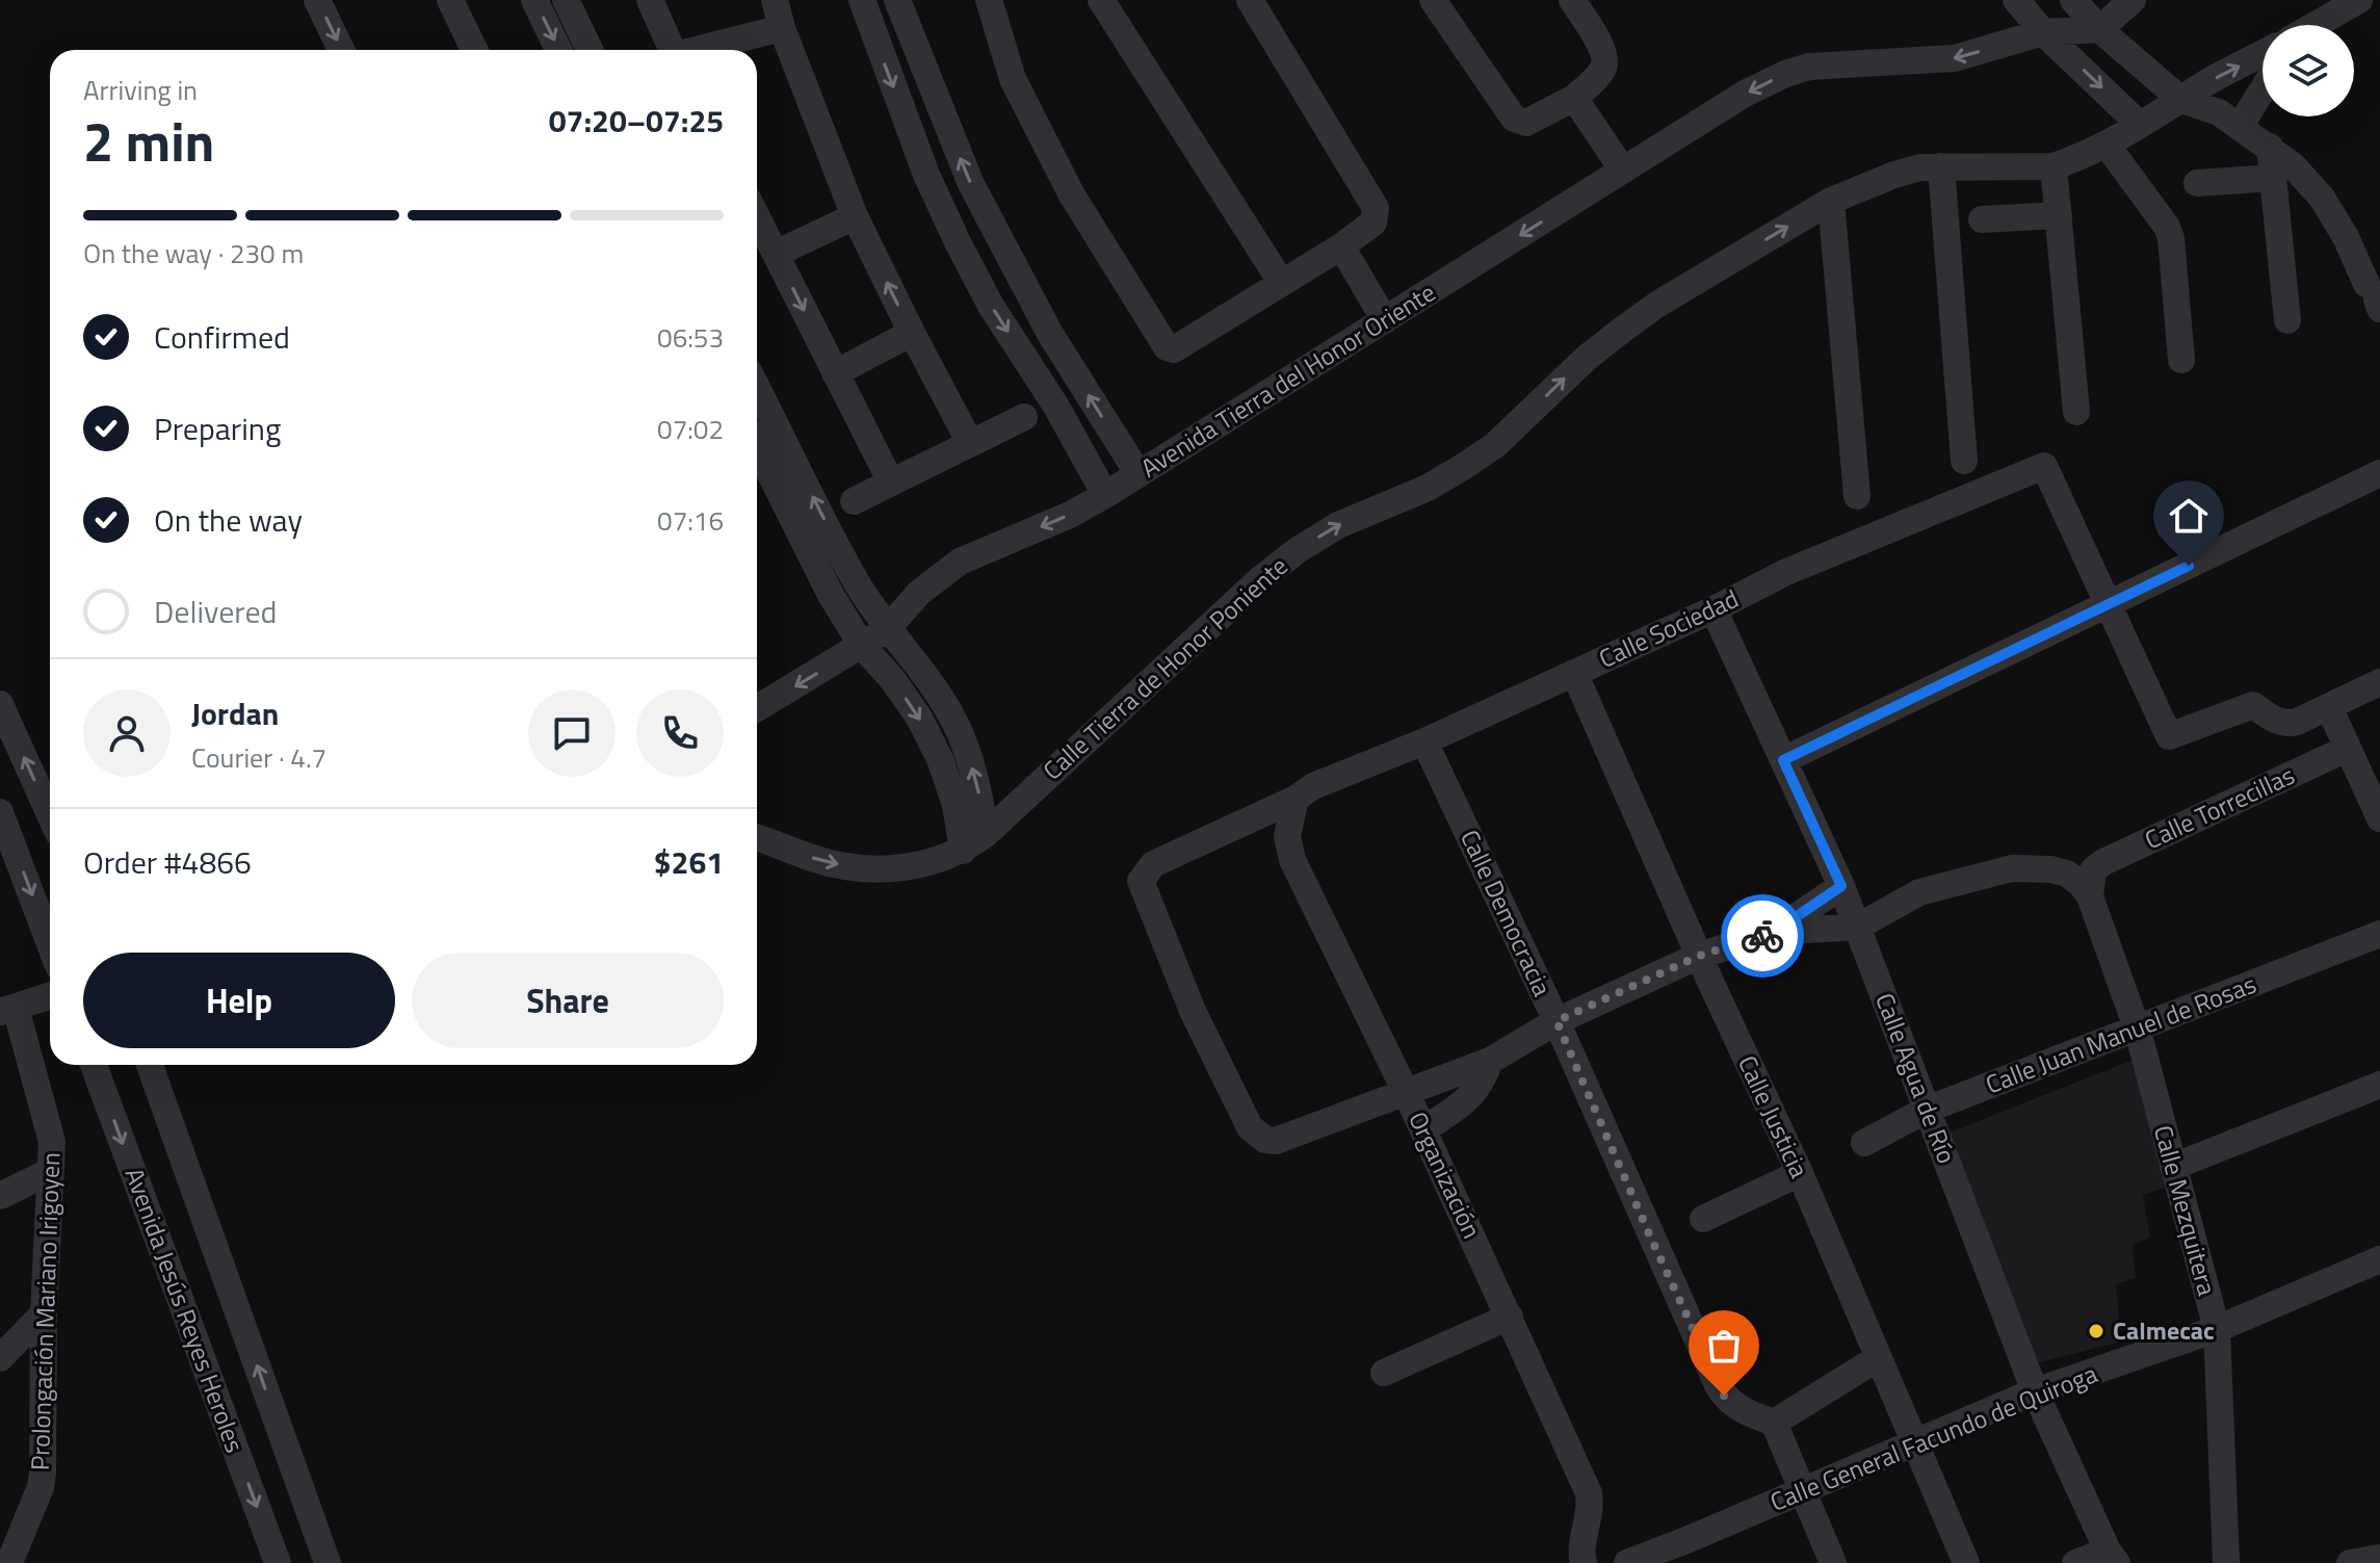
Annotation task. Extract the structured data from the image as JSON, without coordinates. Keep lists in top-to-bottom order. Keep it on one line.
{"streets":{"street":["Avenida Tierra del Honor Oriente","Calle Sociedad","Calle Tierra de Honor Poniente","Calle Torrecillas","Calle Democracia","Calle Juan Manuel de Rosas","Calle Agua de Río","Calle Justicia","Organización","Calle Mezquitera","Avenida Jesús Reyes Heroles","Prolongación Mariano Irigoyen","Calle General Facundo de Quiroga"]},"crossings":[["Calle Sociedad","Calle Torrecillas"],["Calle Sociedad","Calle Democracia"],["Calle Sociedad","Calle Agua de Río"],["Calle Sociedad","Calle Justicia"],["Calle Sociedad","Organización"],["Calle Torrecillas","Calle Mezquitera"],["Calle Juan Manuel de Rosas","Calle Agua de Río"],["Calle Juan Manuel de Rosas","Calle Mezquitera"],["Calle Agua de Río","Calle General Facundo de Quiroga"],["Calle Justicia","Calle General Facundo de Quiroga"],["Calle Mezquitera","Calle General Facundo de Quiroga"]],"one_way":["Calle Tierra de Honor Poniente"],"places":["Calmecac"],"page":{"heading":["2 min","Arriving in","07:20–07:25"],"panel":["Jordan","Courier · 4.7","Order #4866","$261"],"bar":"On the way · 230 m","list":[["Confirmed","06:53"],["Preparing","07:02"],["On the way","07:16"],"Delivered"],"buttons":["Help","Share"]}}
